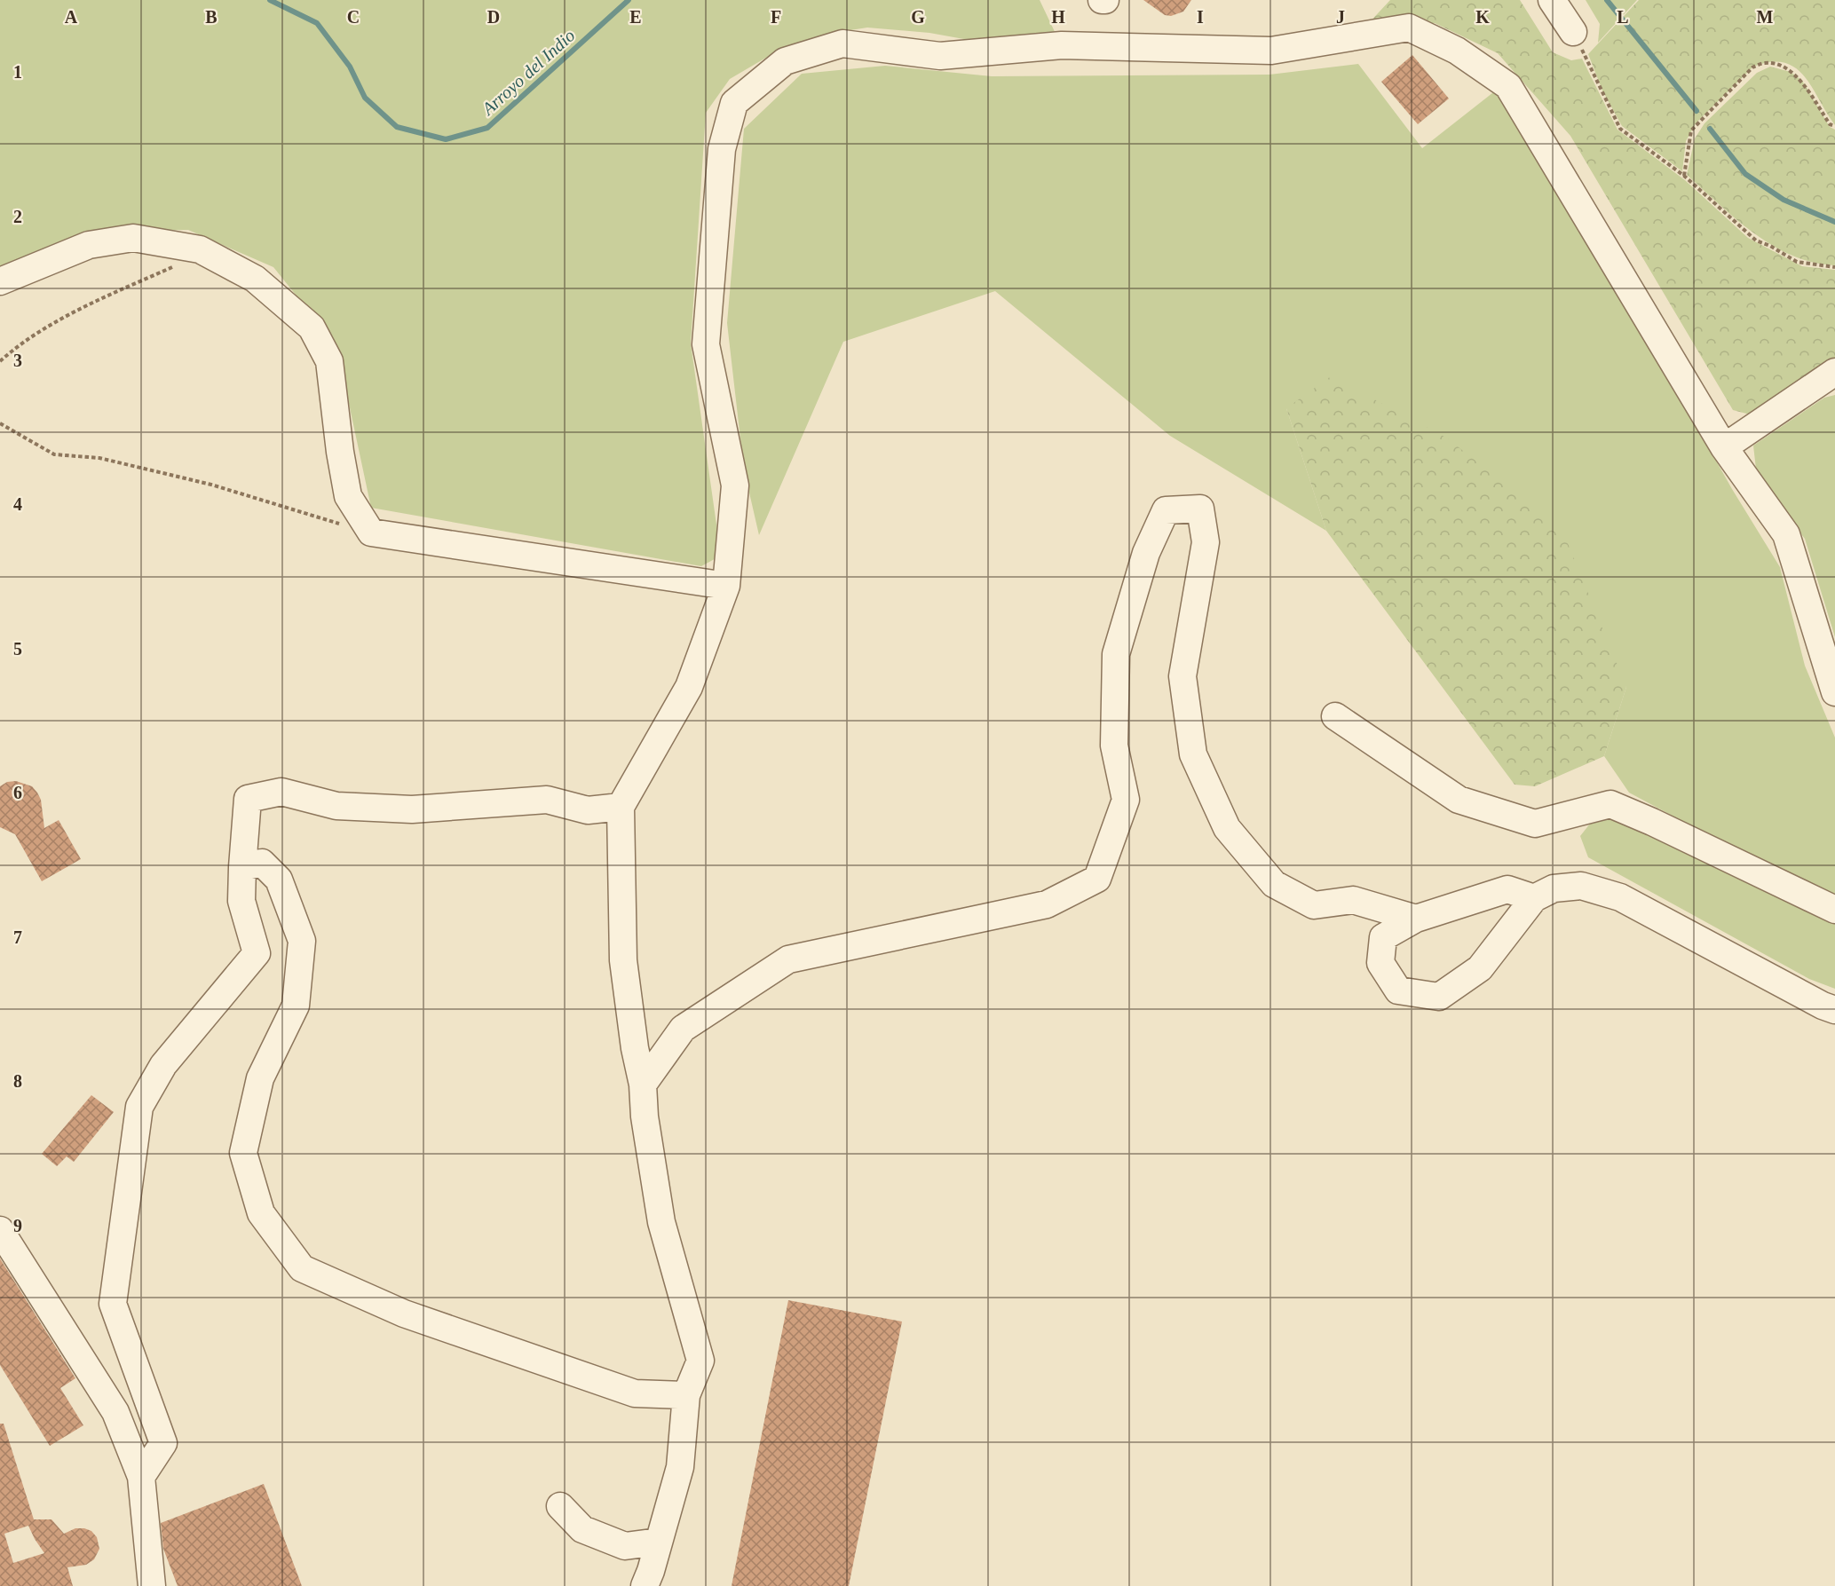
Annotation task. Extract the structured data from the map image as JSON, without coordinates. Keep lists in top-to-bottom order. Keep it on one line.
{"water":["Arroyo del Indio"],"grid":{"columns":["A","B","C","D","E","F","G","H","I","J","K","L","M"],"rows":["1","2","3","4","5","6","7","8","9"]}}
